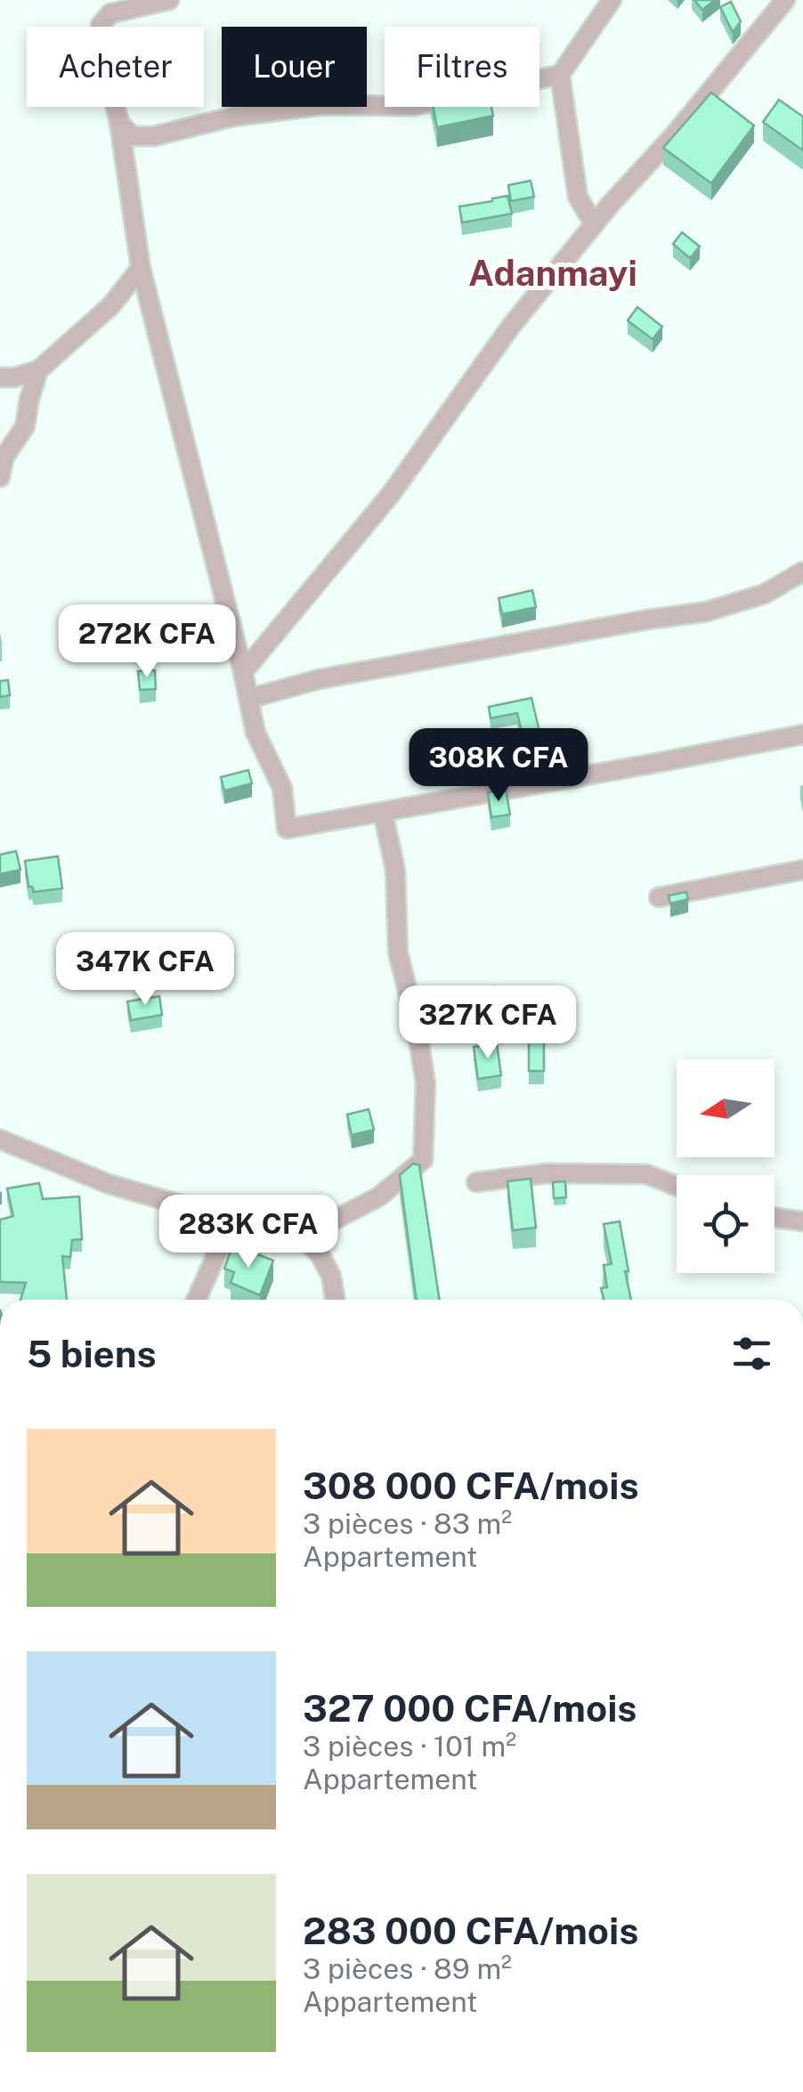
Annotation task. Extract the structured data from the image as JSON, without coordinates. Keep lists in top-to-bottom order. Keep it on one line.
{"districts":["Adanmayi"],"north":"left","page":{"chip":["Acheter","Louer","Filtres"],"price":["272K CFA","308K CFA","347K CFA","327K CFA","283K CFA"],"heading":"5 biens","list":[{"name":"308 000 CFA/mois","note":"3 pièces · 83 m² · Appartement"},{"name":"327 000 CFA/mois","note":"3 pièces · 101 m² · Appartement"},{"name":"283 000 CFA/mois","note":"3 pièces · 89 m² · Appartement"}]}}
